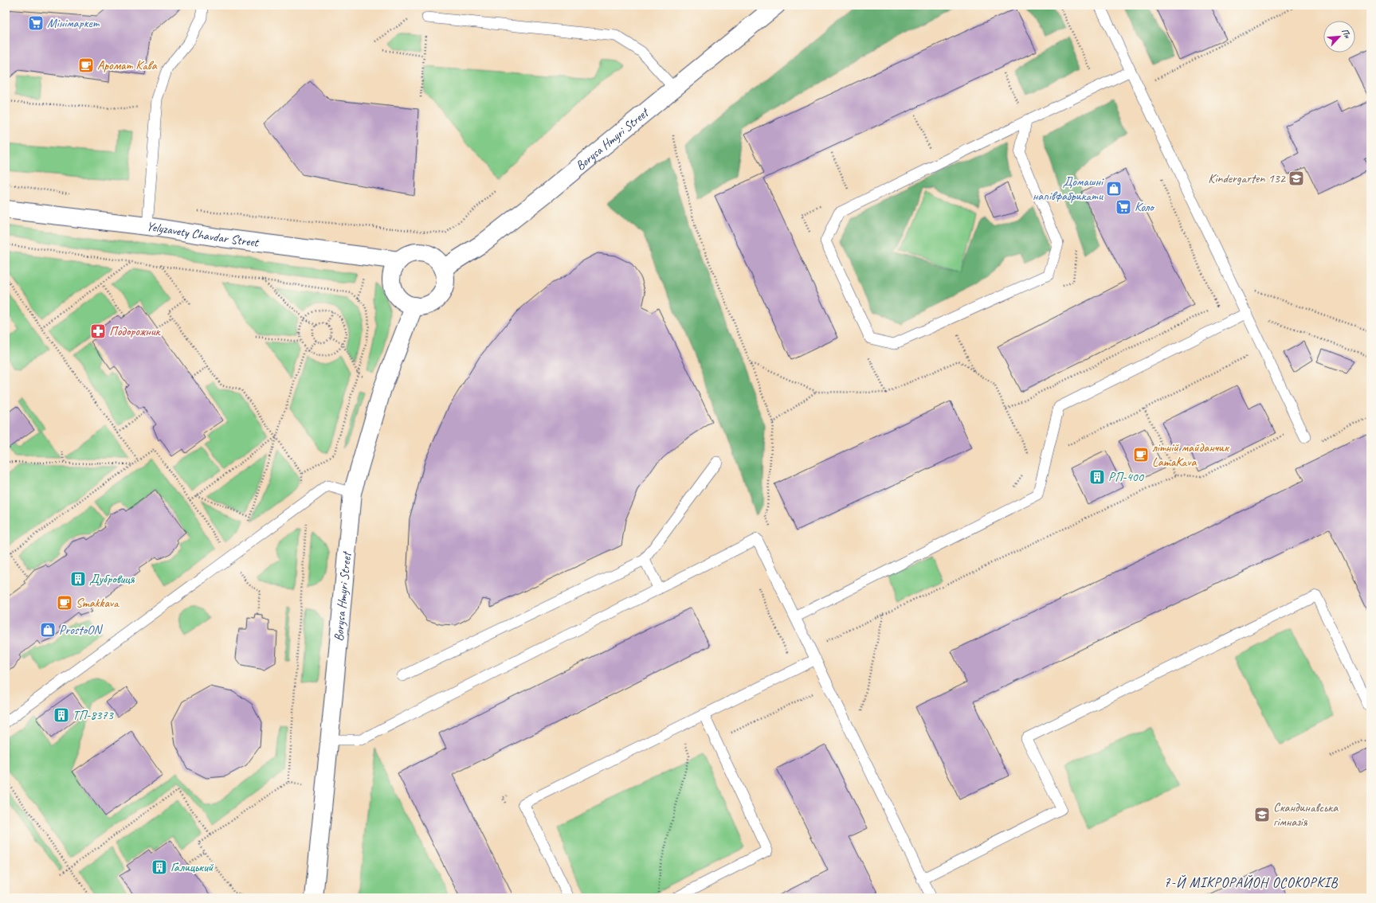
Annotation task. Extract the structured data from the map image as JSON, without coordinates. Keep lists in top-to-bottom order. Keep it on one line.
{"streets":{"street":["Borysa Hmyri Street","Yelyzavety Chavdar Street"]},"crossings":[["Borysa Hmyri Street","Yelyzavety Chavdar Street"]],"districts":["7-Й МІКРОРАЙОН ОСОКОРКІВ"],"places":{"supermarket":["Мінімаркет","Коло"],"cafe":["Аромат Кава","літній майданчик LamaKava","Smakkava"],"school or university":["Kindergarten 132","Скандинавська гімназія"],"shop":["Домашні напівфабрикати","ProstoON"],"pharmacy":["Подорожник"],"building":["РП-400","Дубровиця","ТП-8373","Галицький"]},"north":"top right"}
